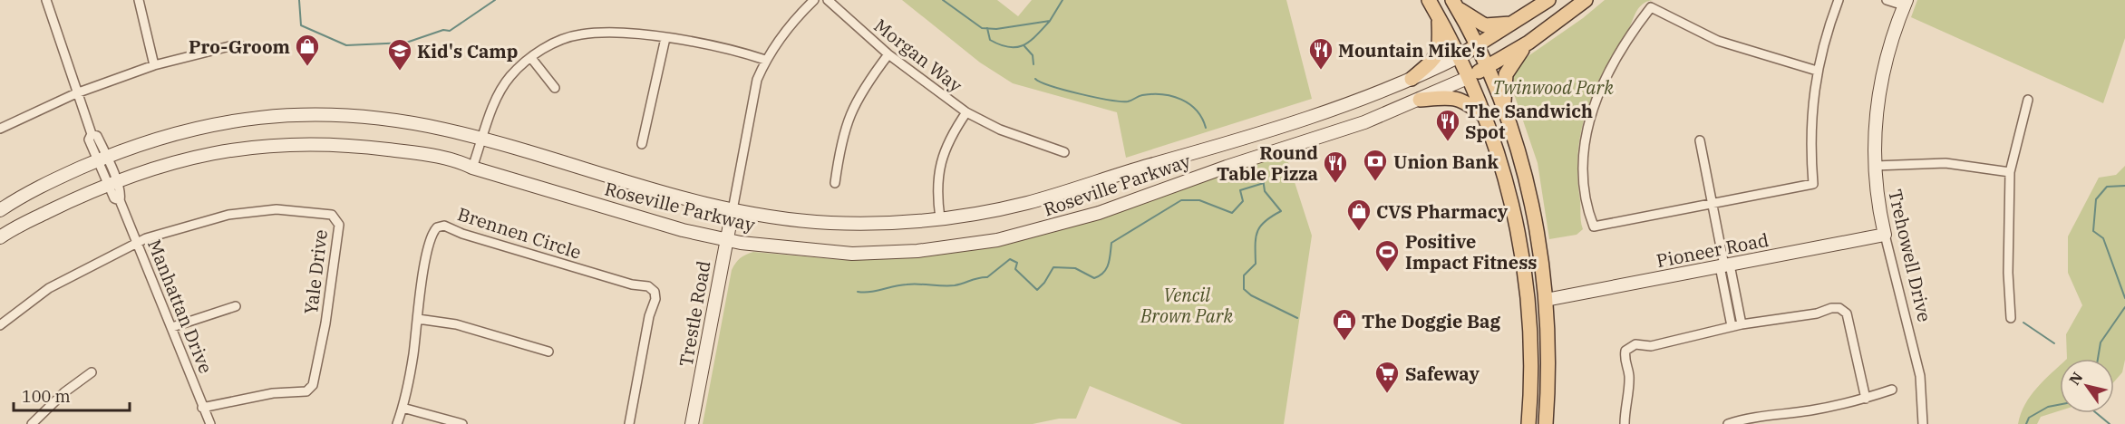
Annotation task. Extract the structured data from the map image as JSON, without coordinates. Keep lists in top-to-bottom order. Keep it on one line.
{"streets":{"main road":["Roseville Parkway","Pioneer Road","Trehowell Drive","Trestle Road"],"street":["Morgan Way","Brennen Circle","Yale Drive","Manhattan Drive"]},"crossings":[["Roseville Parkway","Manhattan Drive"],["Roseville Parkway","Trestle Road"],["Pioneer Road","Trehowell Drive"],["Yale Drive","Manhattan Drive"]],"parks":["Twinwood Park","Vencil Brown Park"],"places":{"shop":["Pro-Groom","CVS Pharmacy","The Doggie Bag"],"restaurant":["Mountain Mike's","The Sandwich Spot","Round Table Pizza"],"school or university":["Kid's Camp"],"bank":["Union Bank"],"sports":["Positive Impact Fitness"],"supermarket":["Safeway"]},"scale_bar":"100 m","north":"top left"}
